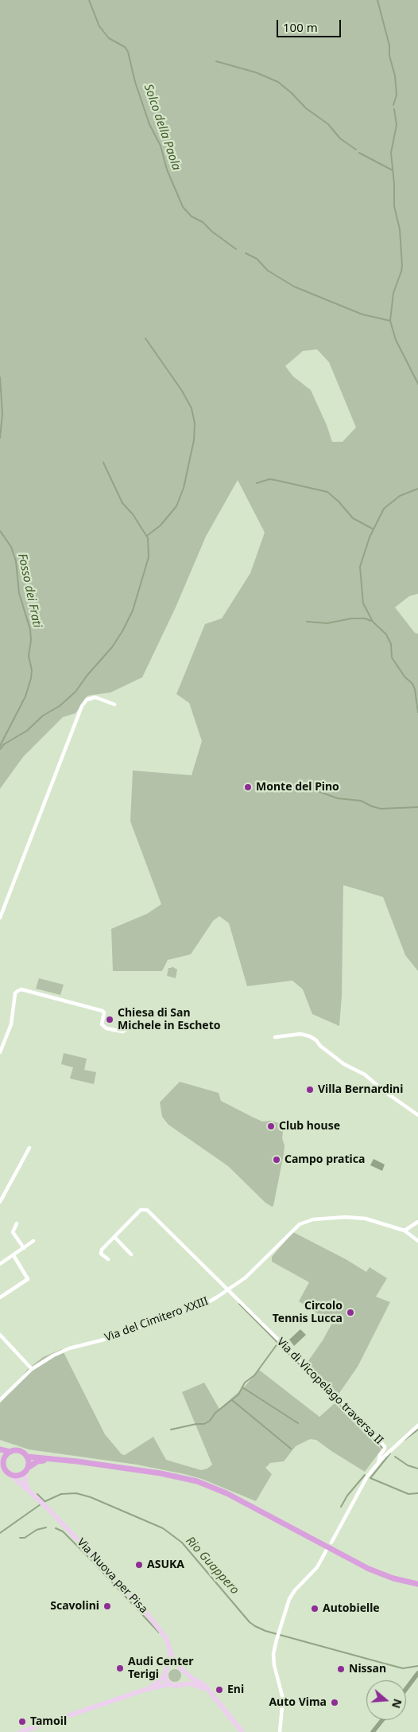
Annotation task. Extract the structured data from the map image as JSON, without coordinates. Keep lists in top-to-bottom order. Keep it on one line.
{"streets":{"main road":["Via Nuova per Pisa"],"street":["Via del Cimitero XXIII","Via di Vicopelago traversa II"]},"crossings":[["Via del Cimitero XXIII","Via di Vicopelago traversa II"]],"water":["Solco della Paola","Fosso dei Frati","Rio Guappero"],"places":["Monte del Pino","Chiesa di San Michele in Escheto","Villa Bernardini","Club house","Campo pratica","Circolo Tennis Lucca","ASUKA","Scavolini","Autobielle","Audi Center Terigi","Nissan","Eni","Auto Vima","Tamoil"],"scale_bar":"100 m","north":"right"}
